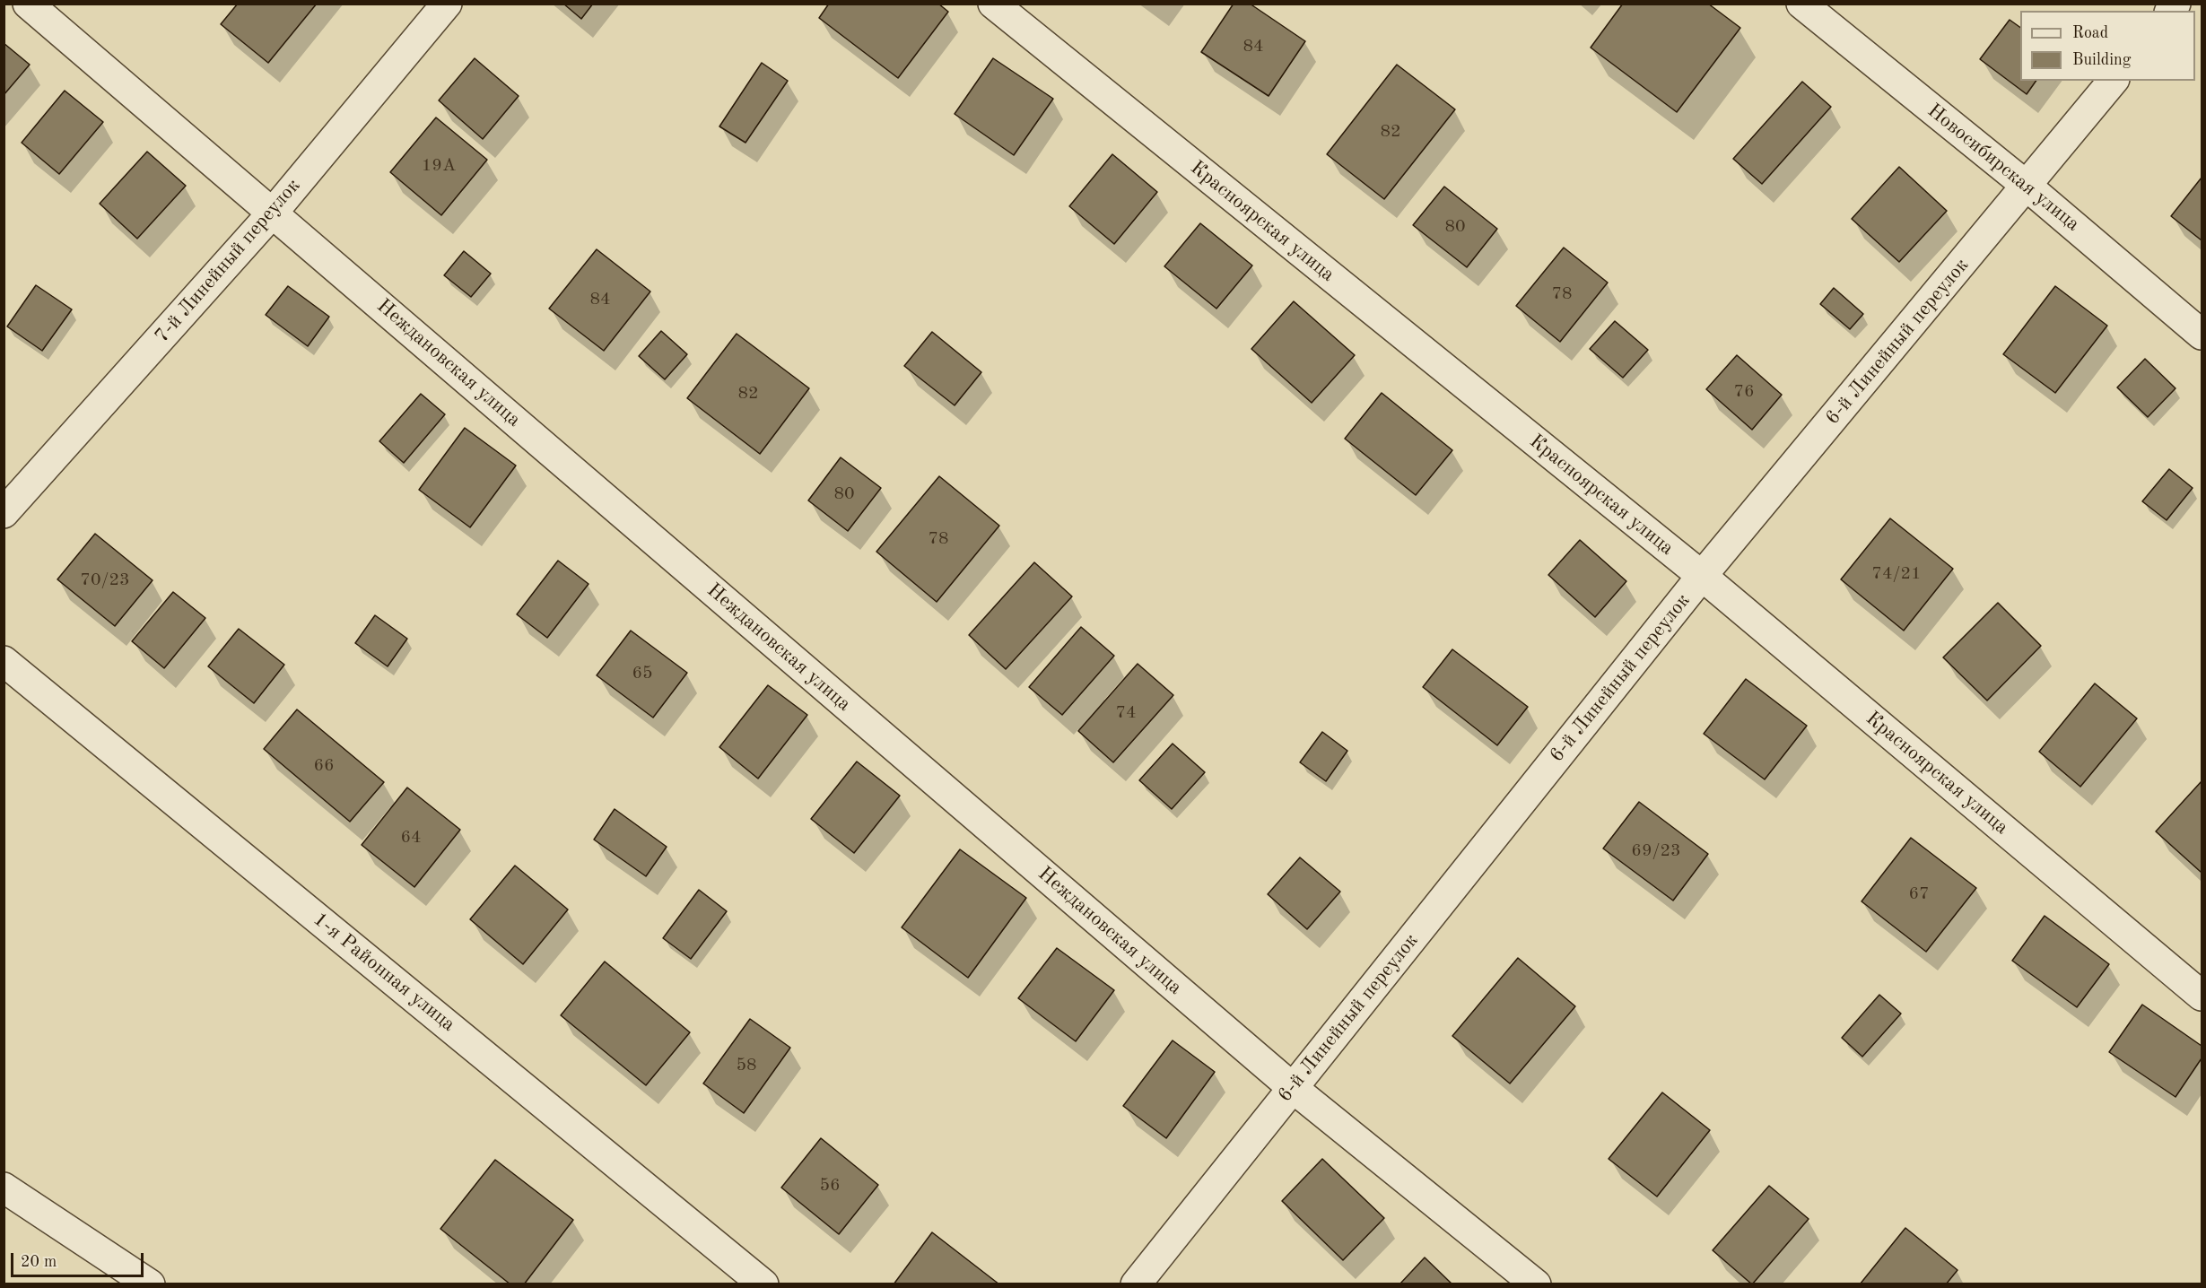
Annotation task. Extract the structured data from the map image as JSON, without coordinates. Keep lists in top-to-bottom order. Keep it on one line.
{"streets":{"street":["Новосибирская улица","Красноярская улица","7-й Линейный переулок","6-й Линейный переулок","Неждановская улица","1-я Районная улица"]},"crossings":[["Новосибирская улица","6-й Линейный переулок"],["Красноярская улица","6-й Линейный переулок"],["7-й Линейный переулок","Неждановская улица"],["6-й Линейный переулок","Неждановская улица"]],"house_numbers":["84","82","19А","80","78","84","76","82","80","78","74/21","70/23","65","74","66","64","69/23","67","58","56"],"legend":["Road","Building"],"scale_bar":"20 m"}
